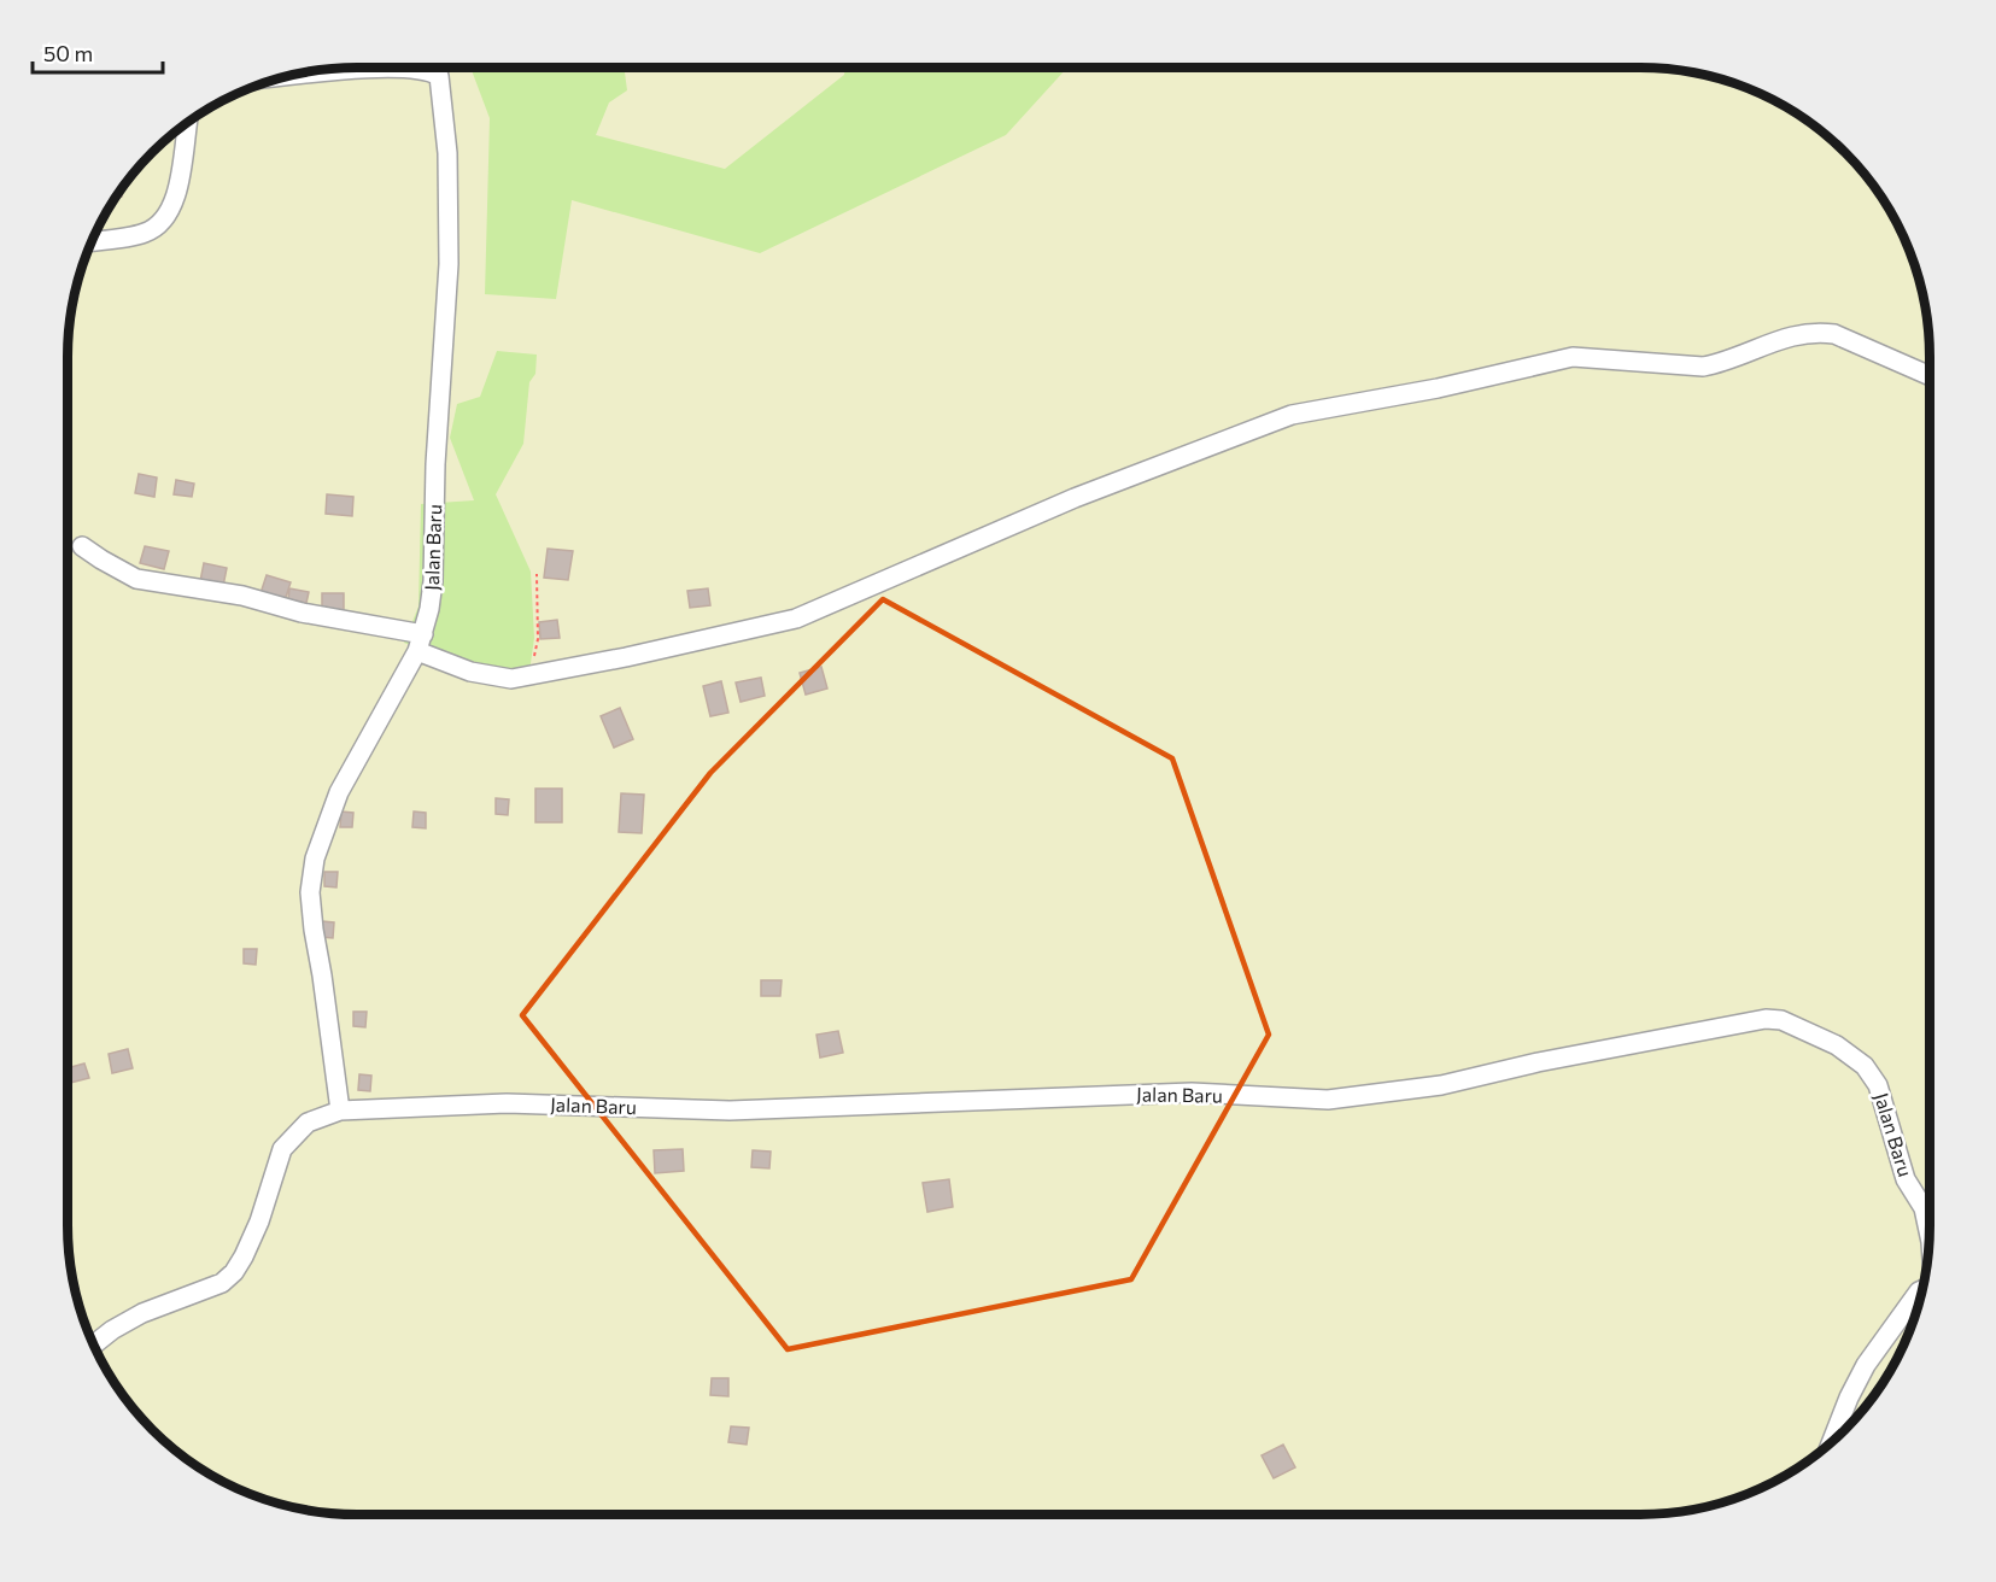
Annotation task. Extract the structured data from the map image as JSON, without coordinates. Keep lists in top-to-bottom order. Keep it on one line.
{"streets":{"street":["Jalan Baru"]},"scale_bar":"50 m"}
